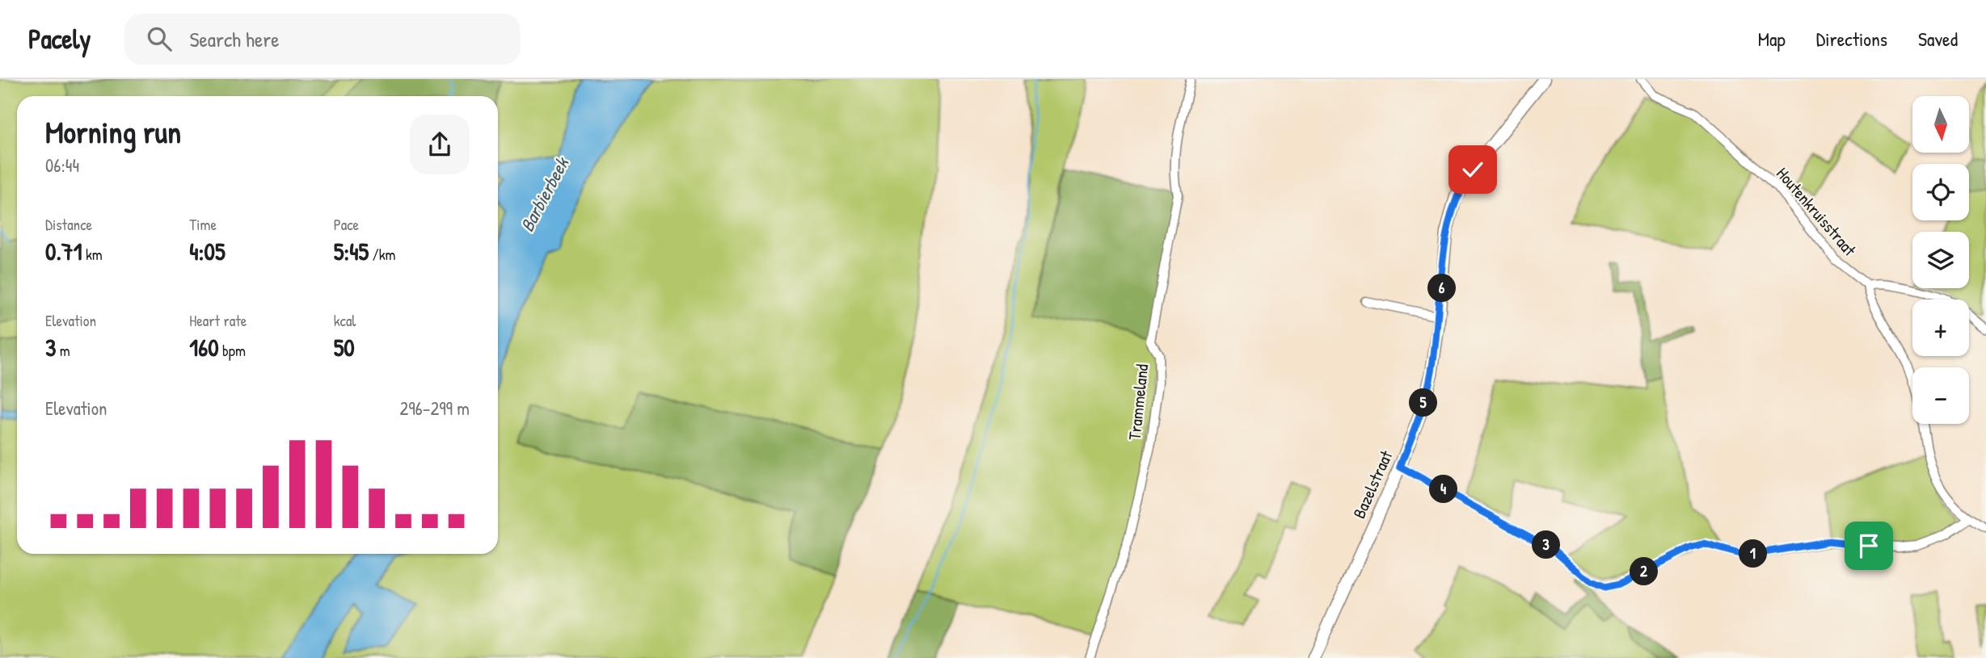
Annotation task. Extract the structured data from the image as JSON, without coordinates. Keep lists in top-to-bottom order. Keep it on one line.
{"streets":{"main road":["Bazelstraat"],"street":["Houtenkruisstraat","Trammeland"]},"water":["Barbierbeek"],"north":"bottom","page":{"header":"Pacely","search":"Search here","nav":["Map","Directions","Saved"],"map_buttons":["+","−"],"heading":["Morning run","06:44"],"stats":[["Distance","0.71 km"],["Time","4:05"],["Pace","5:45 /km"],["Elevation","3 m"],["Heart rate","160 bpm"],["kcal","50"]],"pins":["6","5","4","3","1","2"],"chart":["Elevation","296–299 m"]}}
